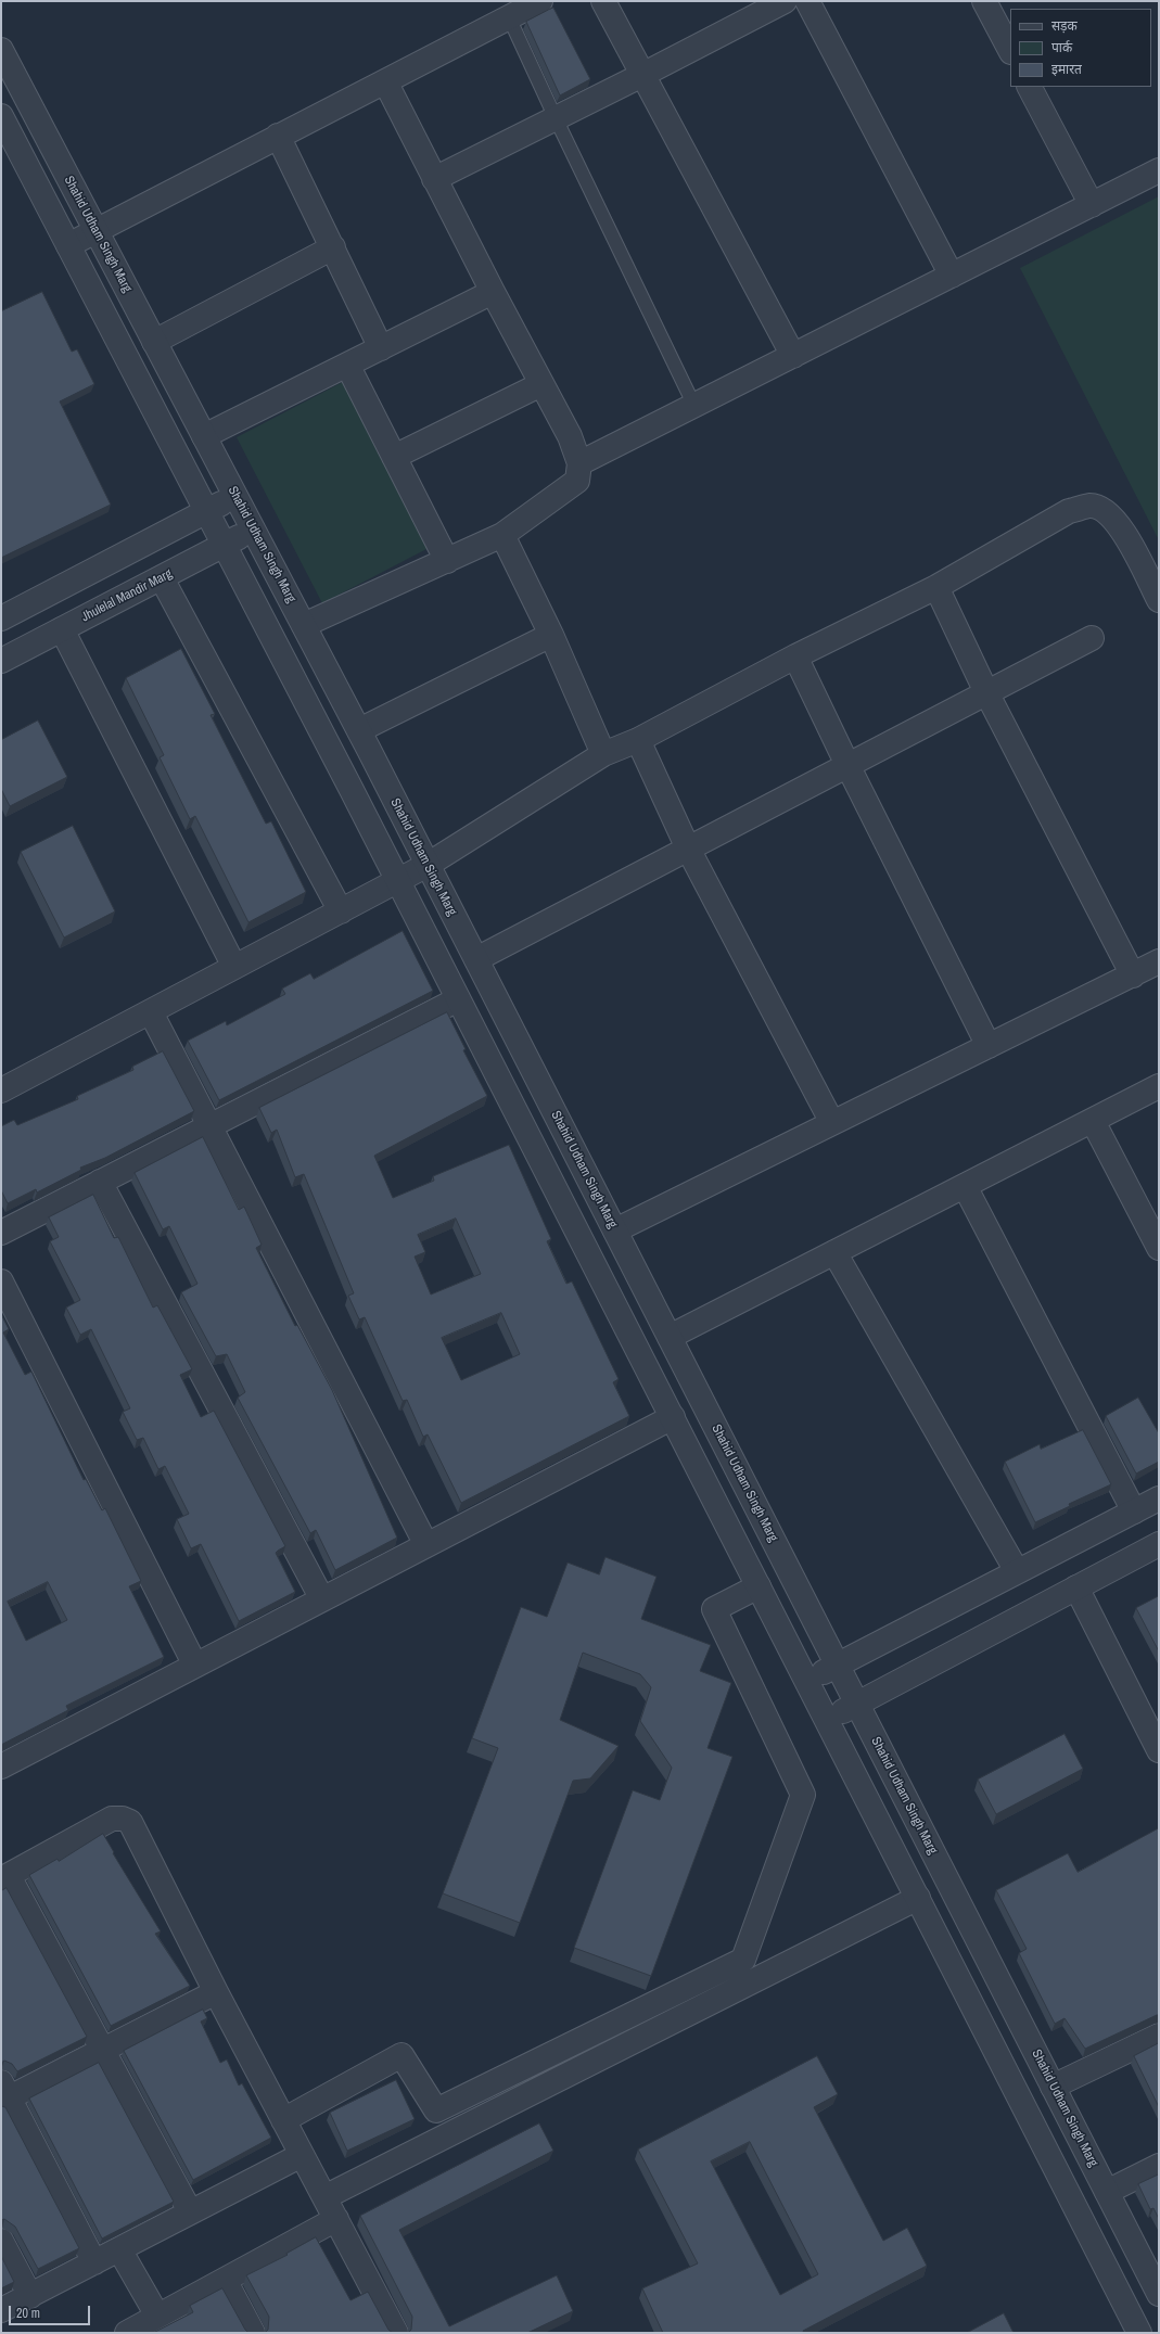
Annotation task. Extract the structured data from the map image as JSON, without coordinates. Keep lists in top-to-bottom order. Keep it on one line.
{"streets":{"street":["Shahid Udham Singh Marg","Jhulelal Mandir Marg"]},"crossings":[["Shahid Udham Singh Marg","Jhulelal Mandir Marg"]],"legend":["सड़क","पार्क","इमारत"],"scale_bar":"20 m"}
